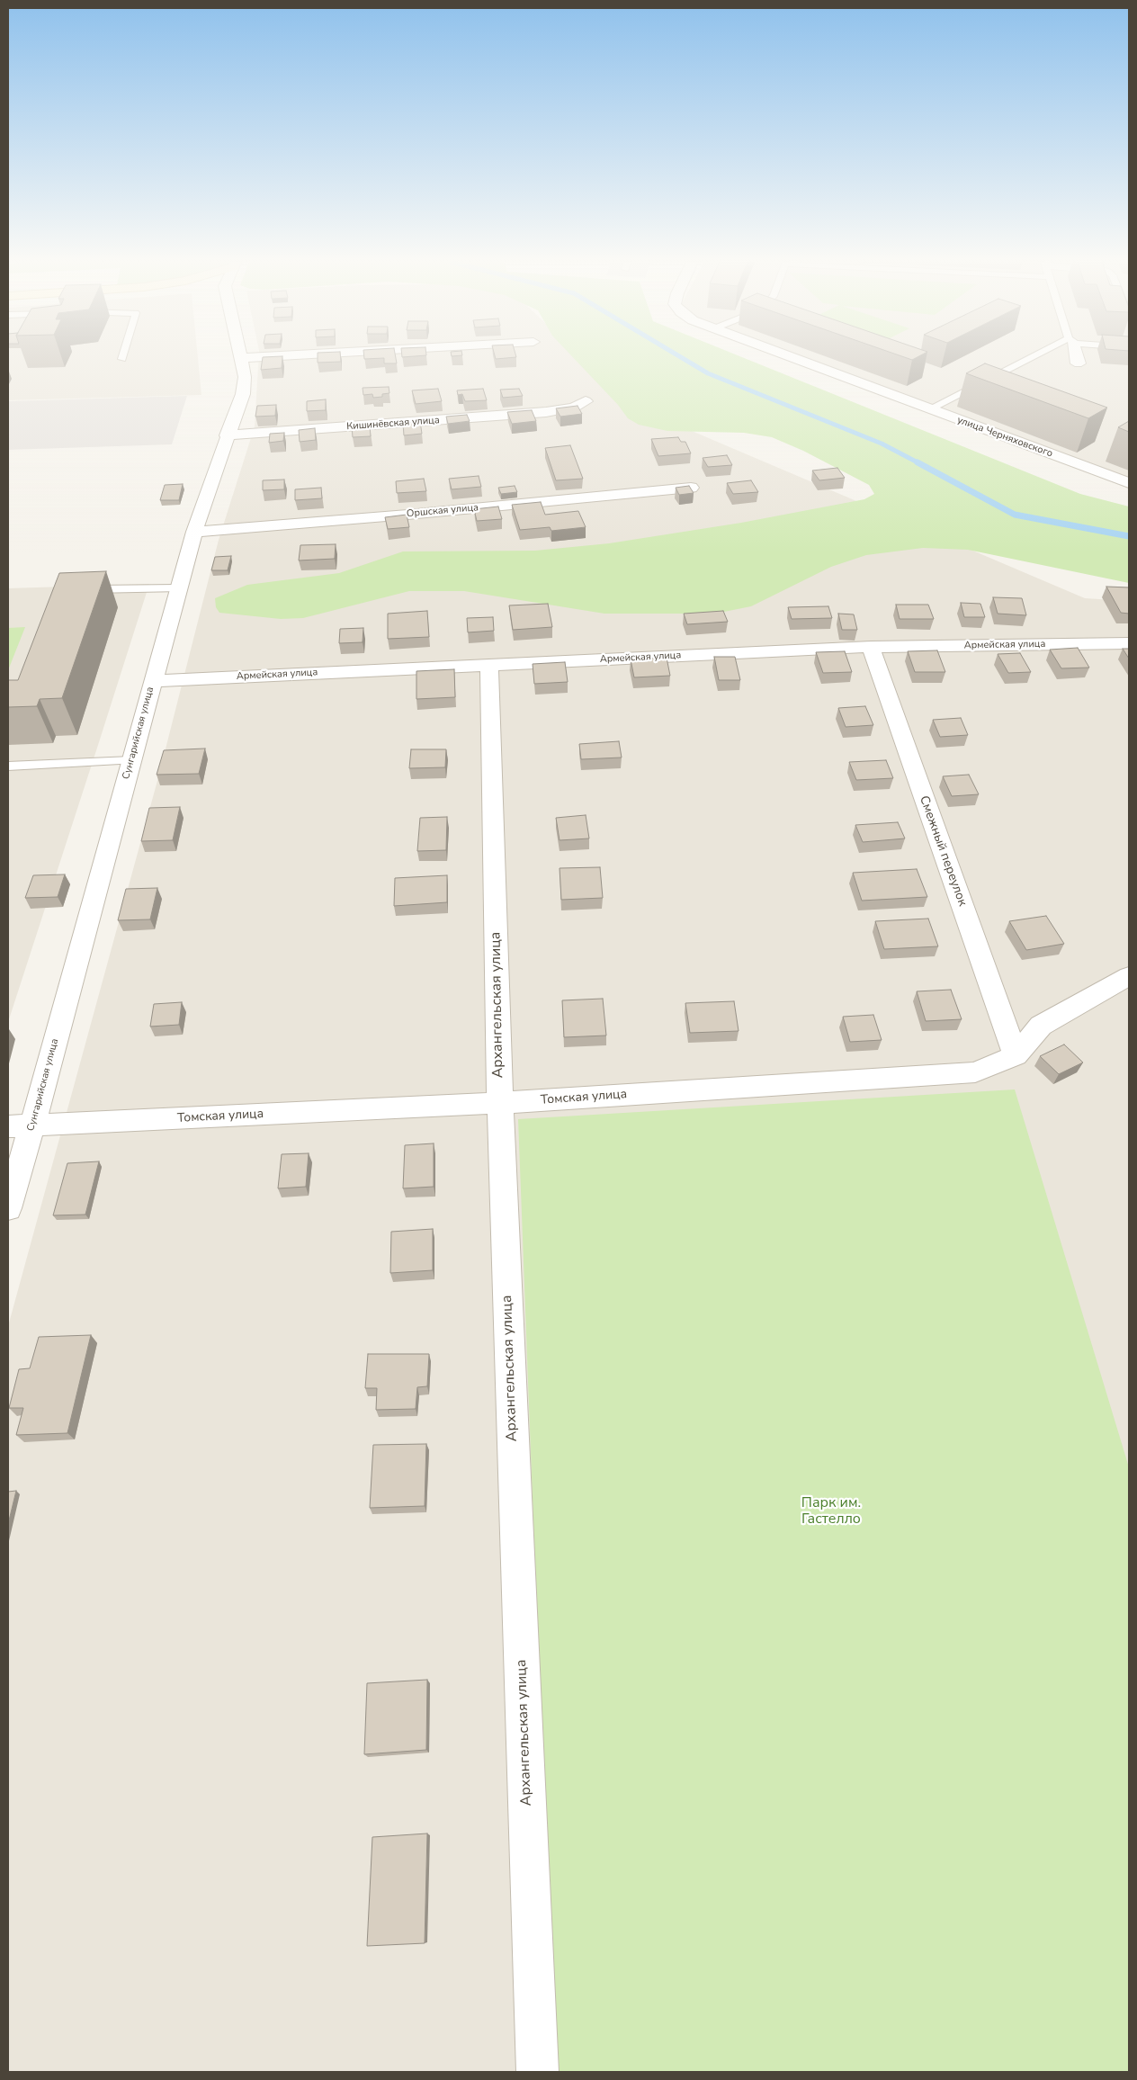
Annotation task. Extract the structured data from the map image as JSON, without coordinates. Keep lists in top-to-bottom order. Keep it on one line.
{"streets":{"street":["Кишинёвская улица","улица Черняховского","Оршская улица","Армейская улица","Сунгарийская улица","Смежный переулок","Архангельская улица","Томская улица"]},"crossings":[["Кишинёвская улица","Сунгарийская улица"],["Оршская улица","Сунгарийская улица"],["Армейская улица","Сунгарийская улица"],["Армейская улица","Смежный переулок"],["Армейская улица","Архангельская улица"],["Сунгарийская улица","Томская улица"],["Смежный переулок","Томская улица"],["Архангельская улица","Томская улица"]],"parks":["Парк им. Гастелло"]}
